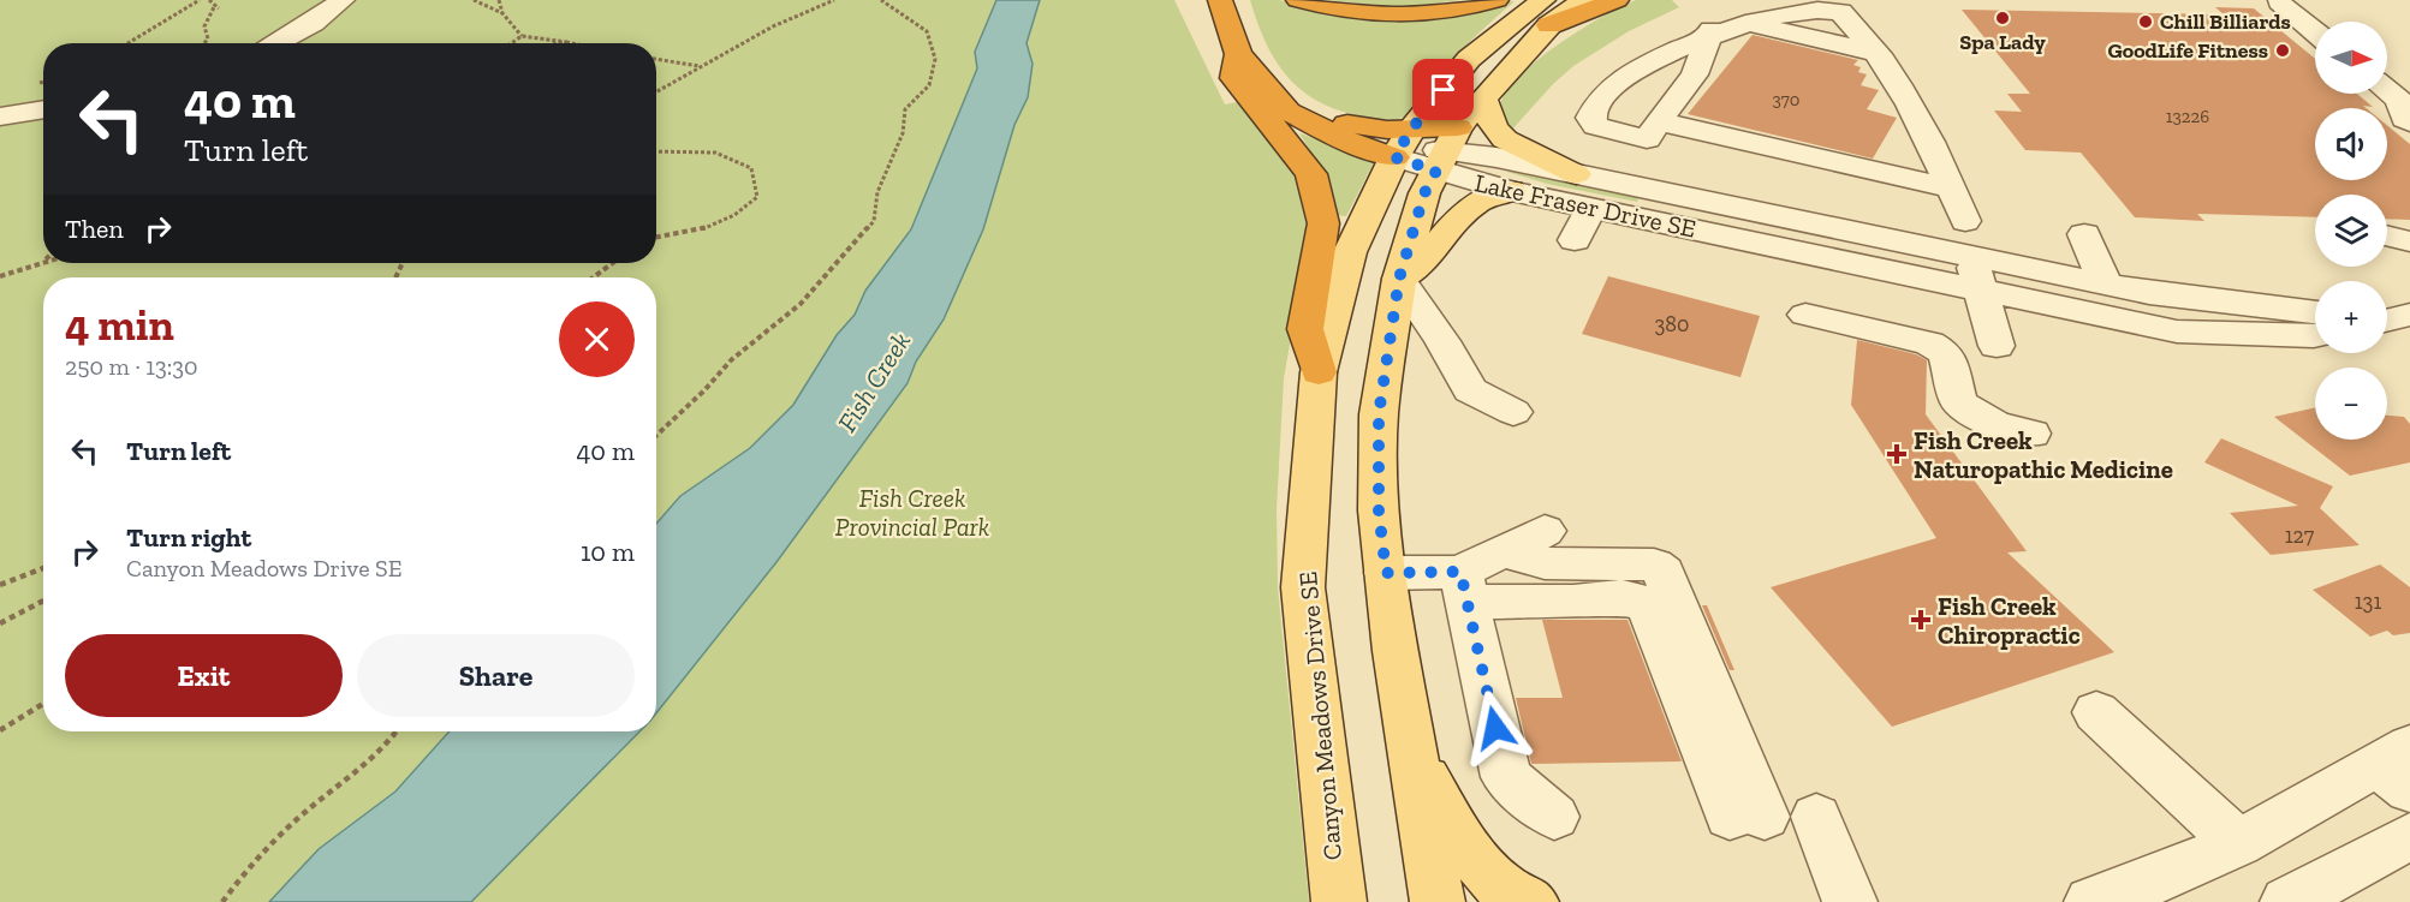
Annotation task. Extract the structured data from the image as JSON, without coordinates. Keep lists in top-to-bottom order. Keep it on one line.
{"streets":{"main road":["Canyon Meadows Drive SE"],"street":["Lake Fraser Drive SE"]},"crossings":[["Lake Fraser Drive SE","Canyon Meadows Drive SE"]],"water":["Fish Creek"],"parks":["Fish Creek Provincial Park"],"places":{"other":["Spa Lady","Chill Billiards","GoodLife Fitness"],"health":["Fish Creek Naturopathic Medicine","Fish Creek Chiropractic"]},"house_numbers":["370","13226","380","127","131"],"north":"right","page":{"map_buttons":["+","−"],"turn":["40 m","Turn left"],"then":"Then","heading":["4 min","250 m · 13:30"],"list":[{"name":"Turn left","value":"40 m"},{"name":"Turn right","note":"Canyon Meadows Drive SE","value":"10 m"}],"buttons":["Exit","Share"]}}
